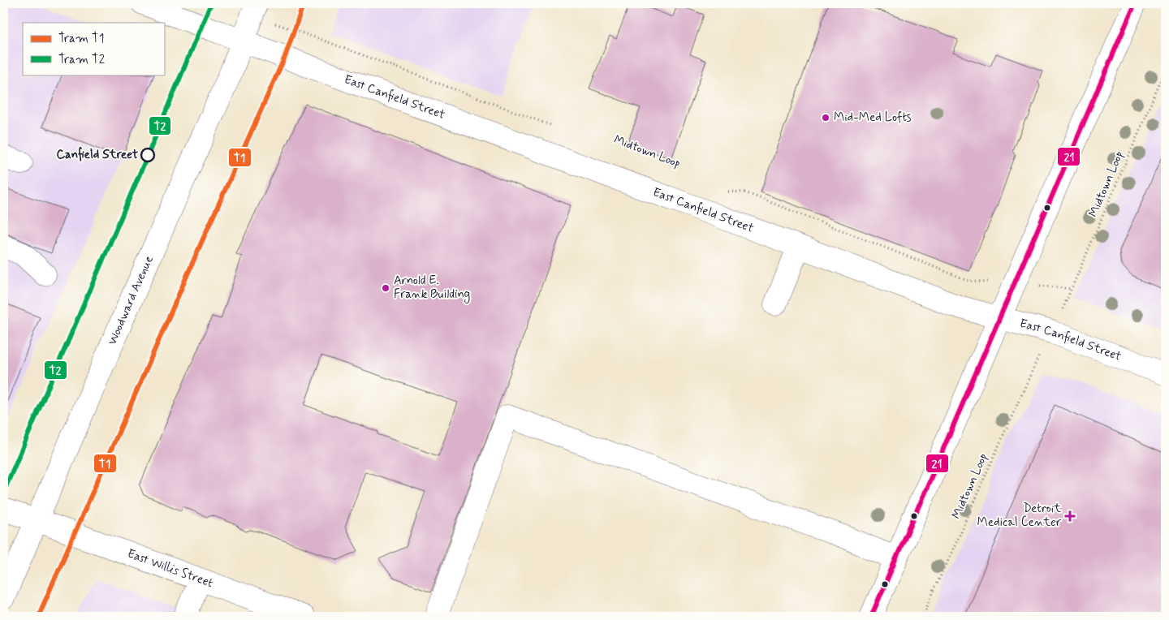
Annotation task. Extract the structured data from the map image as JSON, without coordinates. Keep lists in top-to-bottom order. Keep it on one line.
{"streets":{"street":["East Canfield Street","Woodward Avenue","East Willis Street"],"path":["Midtown Loop"]},"crossings":[["East Canfield Street","Woodward Avenue"],["Woodward Avenue","East Willis Street"]],"places":{"other":["Mid-Med Lofts","Canfield Street","Arnold E. Frank Building"],"health":["Detroit Medical Center"]},"lines":["tram line T1","tram line T2","transit line 21"],"legend":["Tram T1","Tram T2"]}
